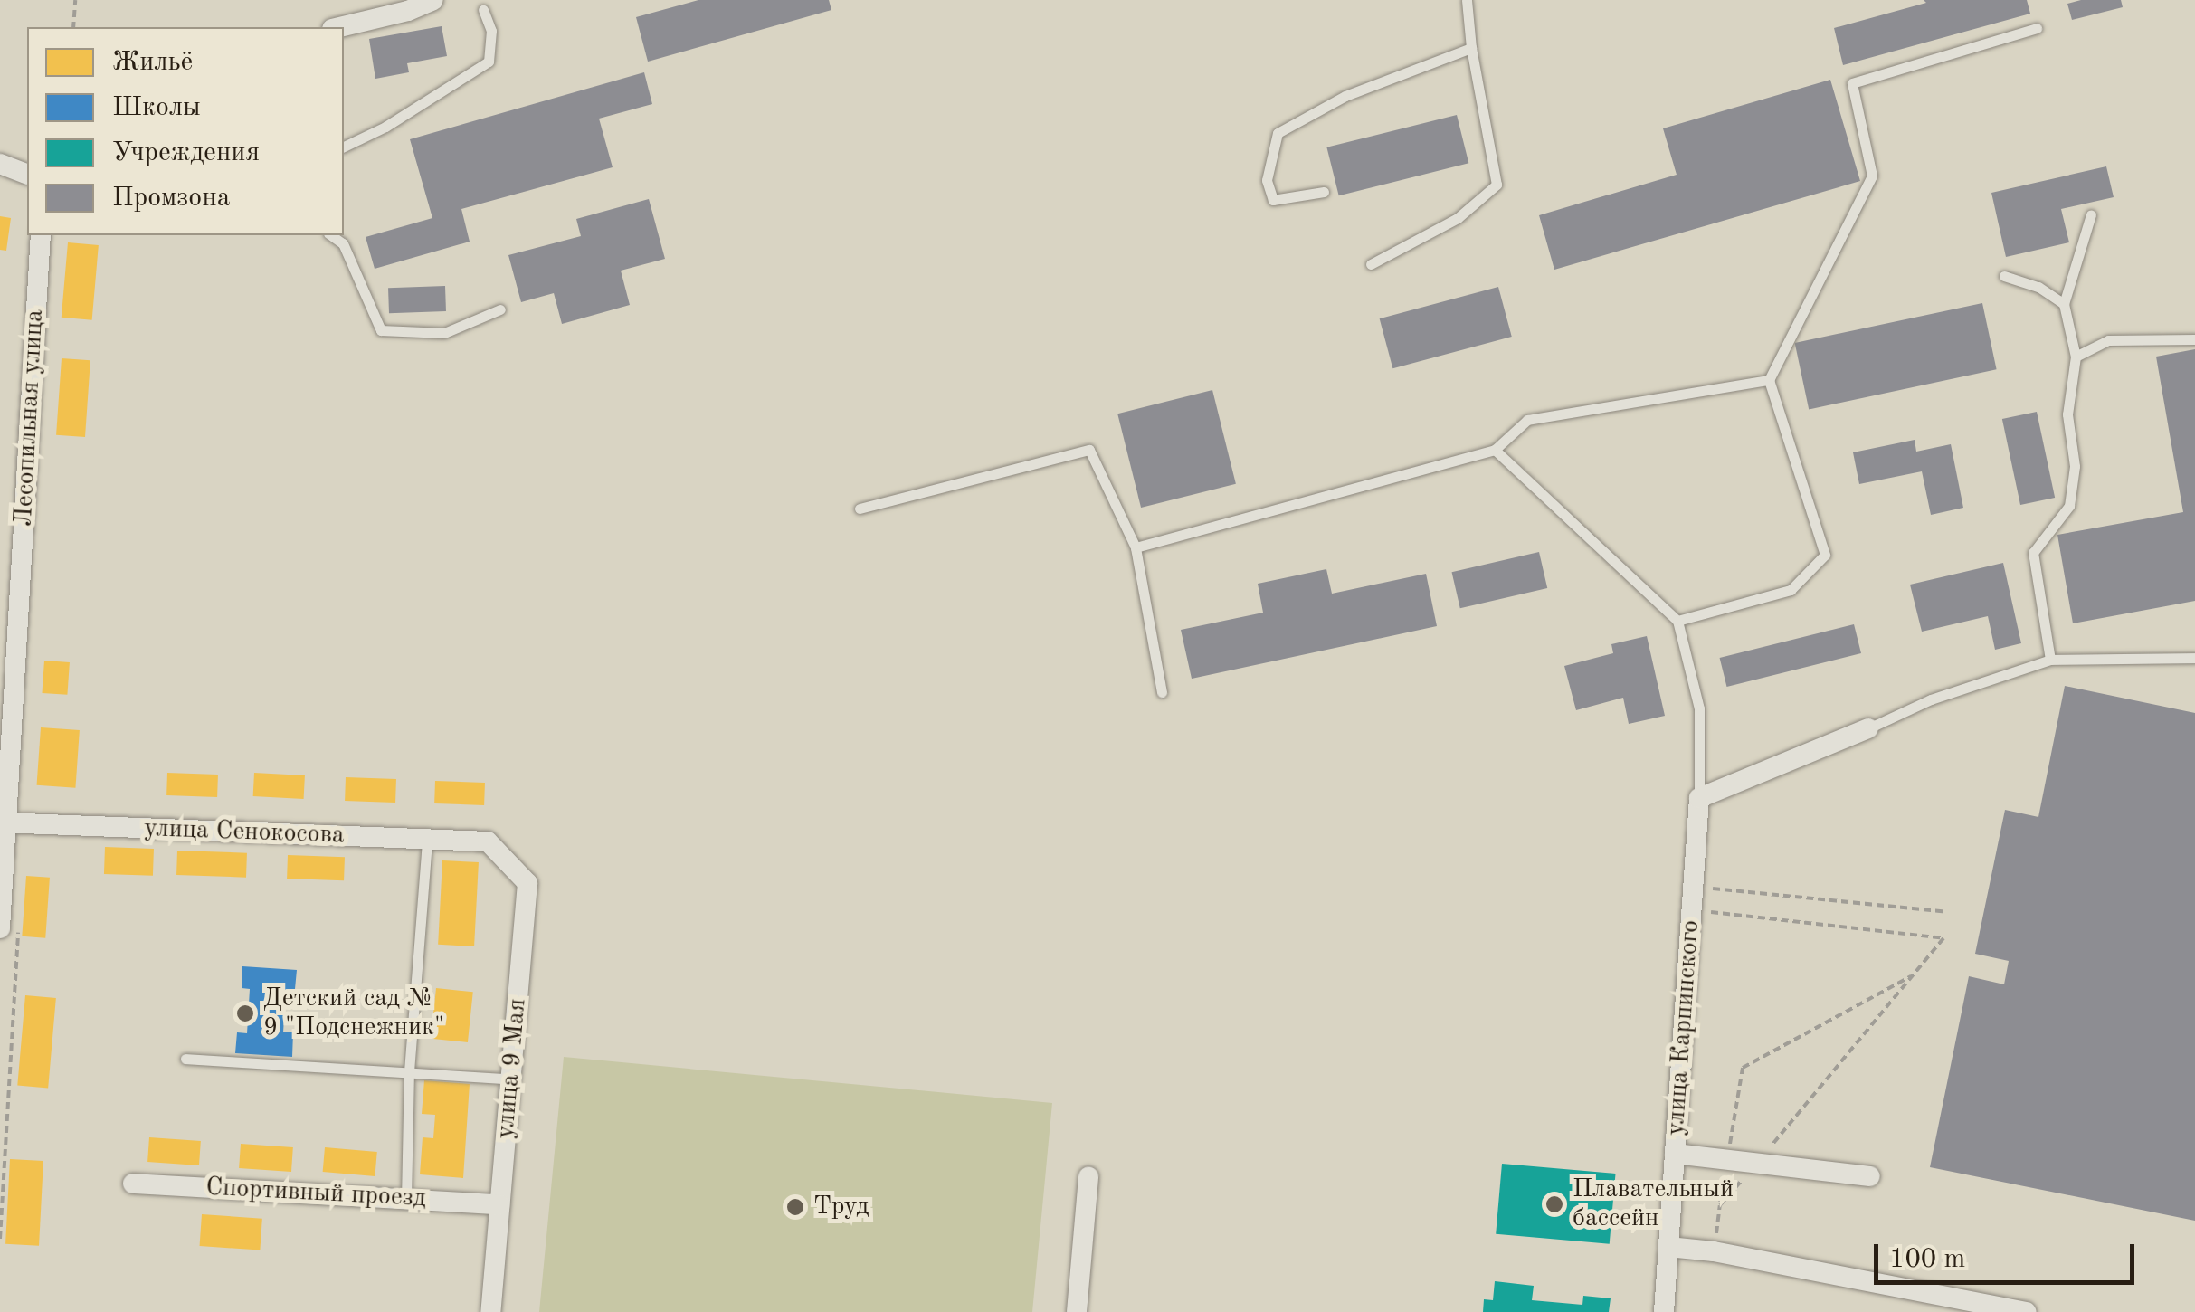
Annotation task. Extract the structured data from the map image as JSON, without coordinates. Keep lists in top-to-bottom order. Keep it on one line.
{"streets":{"street":["Лесопильная улица","улица Сенокосова","улица Карпинского","улица 9 Мая","Спортивный проезд"]},"crossings":[["Лесопильная улица","улица Сенокосова"],["улица Сенокосова","улица 9 Мая"],["улица 9 Мая","Спортивный проезд"]],"places":["Детский сад № 9 \"Подснежник\"","Плавательный бассейн","Труд"],"legend":["Жильё","Школы","Учреждения","Промзона"],"scale_bar":"100 m"}
